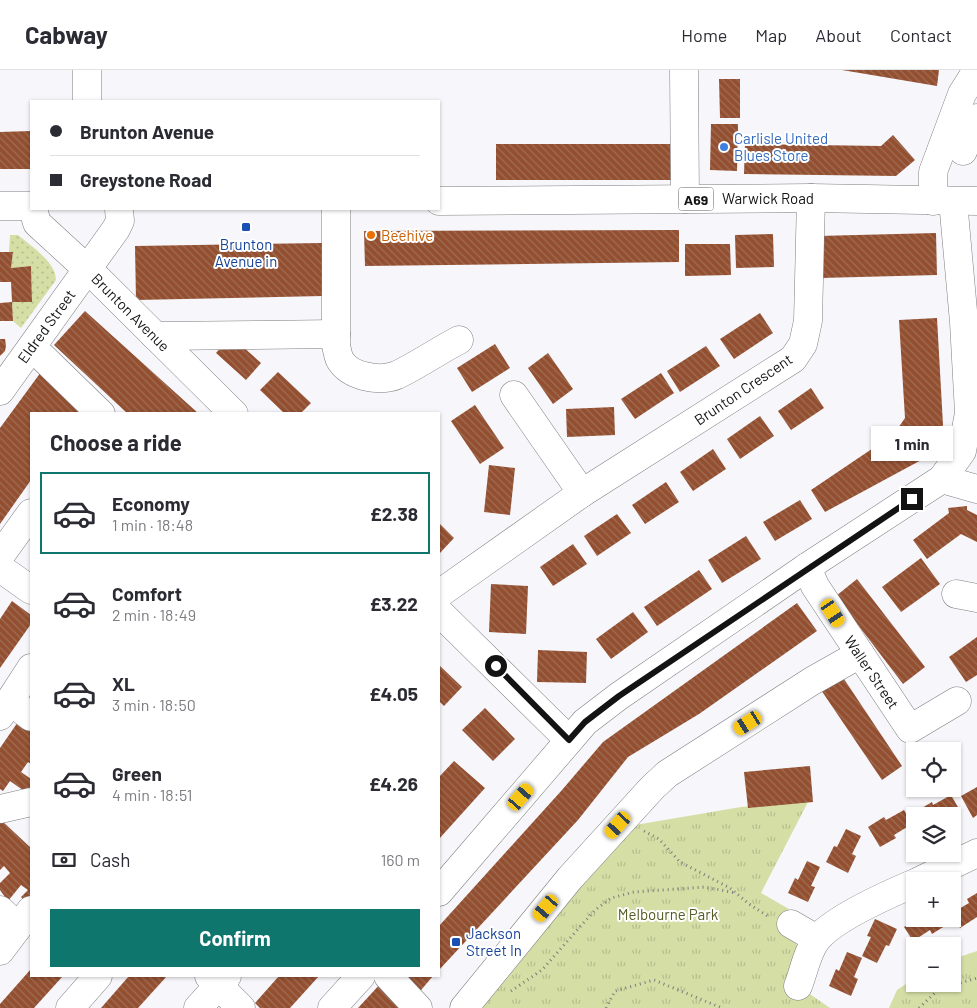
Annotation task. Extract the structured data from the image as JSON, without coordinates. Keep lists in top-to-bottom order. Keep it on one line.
{"streets":{"street":["Warwick Road","A69","Brunton Avenue","Eldred Street","Brunton Crescent","Waller Street"]},"crossings":[["Warwick Road","Brunton Crescent"],["Brunton Avenue","Eldred Street"]],"parks":["Melbourne Park"],"places":{"other":["Carlisle United Blues Store","Beehive"],"transit":["Brunton Avenue in","Jackson Street In"]},"page":{"header":"Cabway","nav":["Home","Map","About","Contact"],"banner":["Brunton Avenue","Greystone Road"],"heading":"Choose a ride","bubble":"1 min","list":[{"name":"Economy","note":"1 min · 18:48","value":"£2.38"},{"name":"Comfort","note":"2 min · 18:49","value":"£3.22"},{"name":"XL","note":"3 min · 18:50","value":"£4.05"},{"name":"Green","note":"4 min · 18:51","value":"£4.26"}],"map_buttons":["+","−"],"pay":["Cash","160 m"],"buttons":"Confirm"}}
